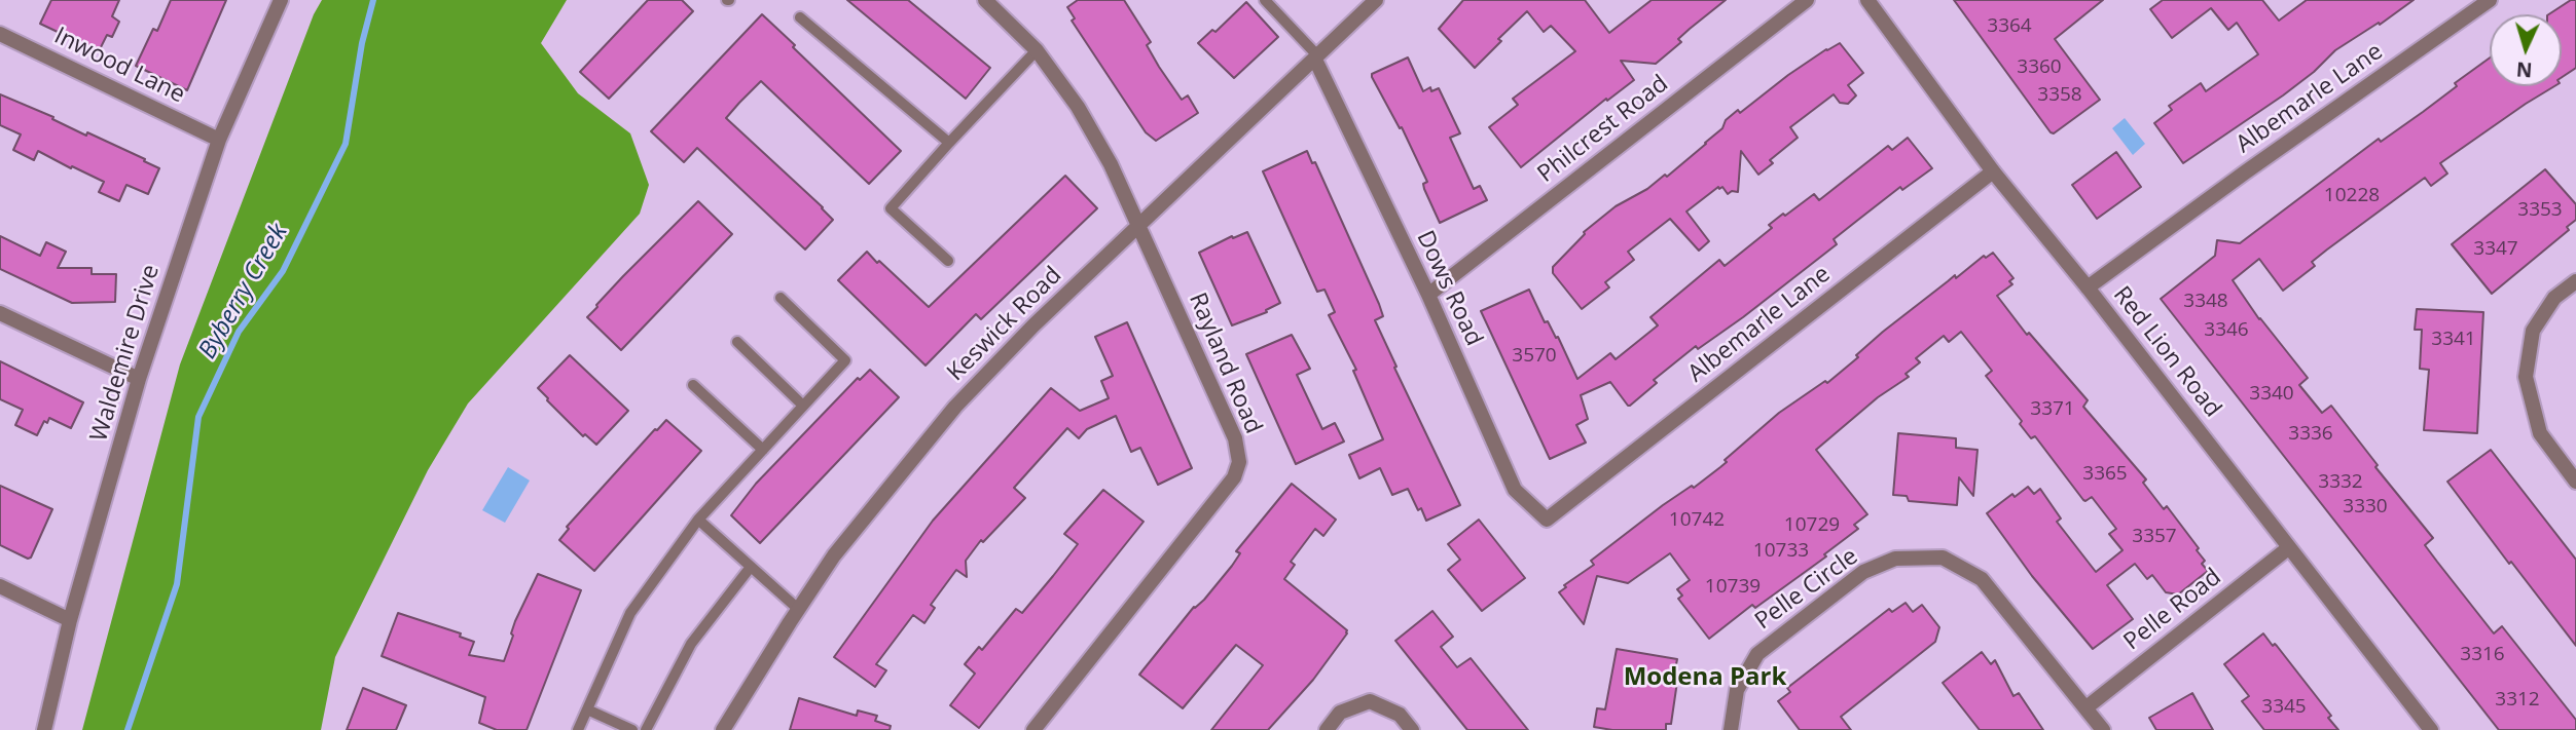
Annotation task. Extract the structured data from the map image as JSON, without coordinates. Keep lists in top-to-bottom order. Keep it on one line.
{"streets":{"street":["Inwood Lane","Albemarle Lane","Philcrest Road","Dows Road","Keswick Road","Red Lion Road","Waldemire Drive","Rayland Road","Pelle Circle","Pelle Road"]},"crossings":[["Inwood Lane","Waldemire Drive"],["Albemarle Lane","Dows Road"],["Albemarle Lane","Red Lion Road"],["Philcrest Road","Dows Road"],["Dows Road","Keswick Road"],["Keswick Road","Rayland Road"],["Red Lion Road","Pelle Road"],["Pelle Circle","Pelle Road"]],"districts":["Modena Park"],"water":["Byberry Creek"],"house_numbers":["3364","3360","3358","10228","3353","3347","3348","3346","3341","3570","3340","3371","3336","3365","3332","3330","10742","10729","3357","10733","10739","3316","3312","3345"],"north":"bottom"}
